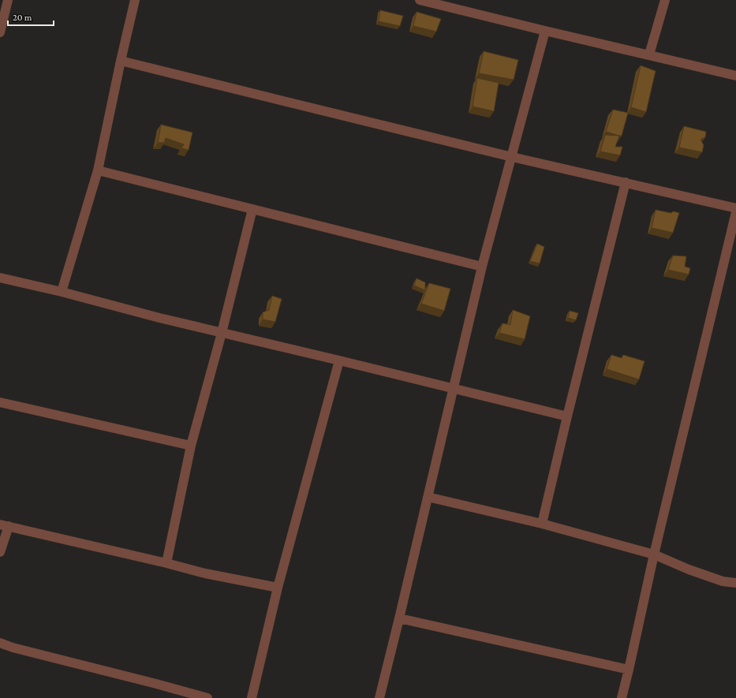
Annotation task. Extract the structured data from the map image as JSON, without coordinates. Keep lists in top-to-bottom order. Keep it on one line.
{"scale_bar":"20 m"}
